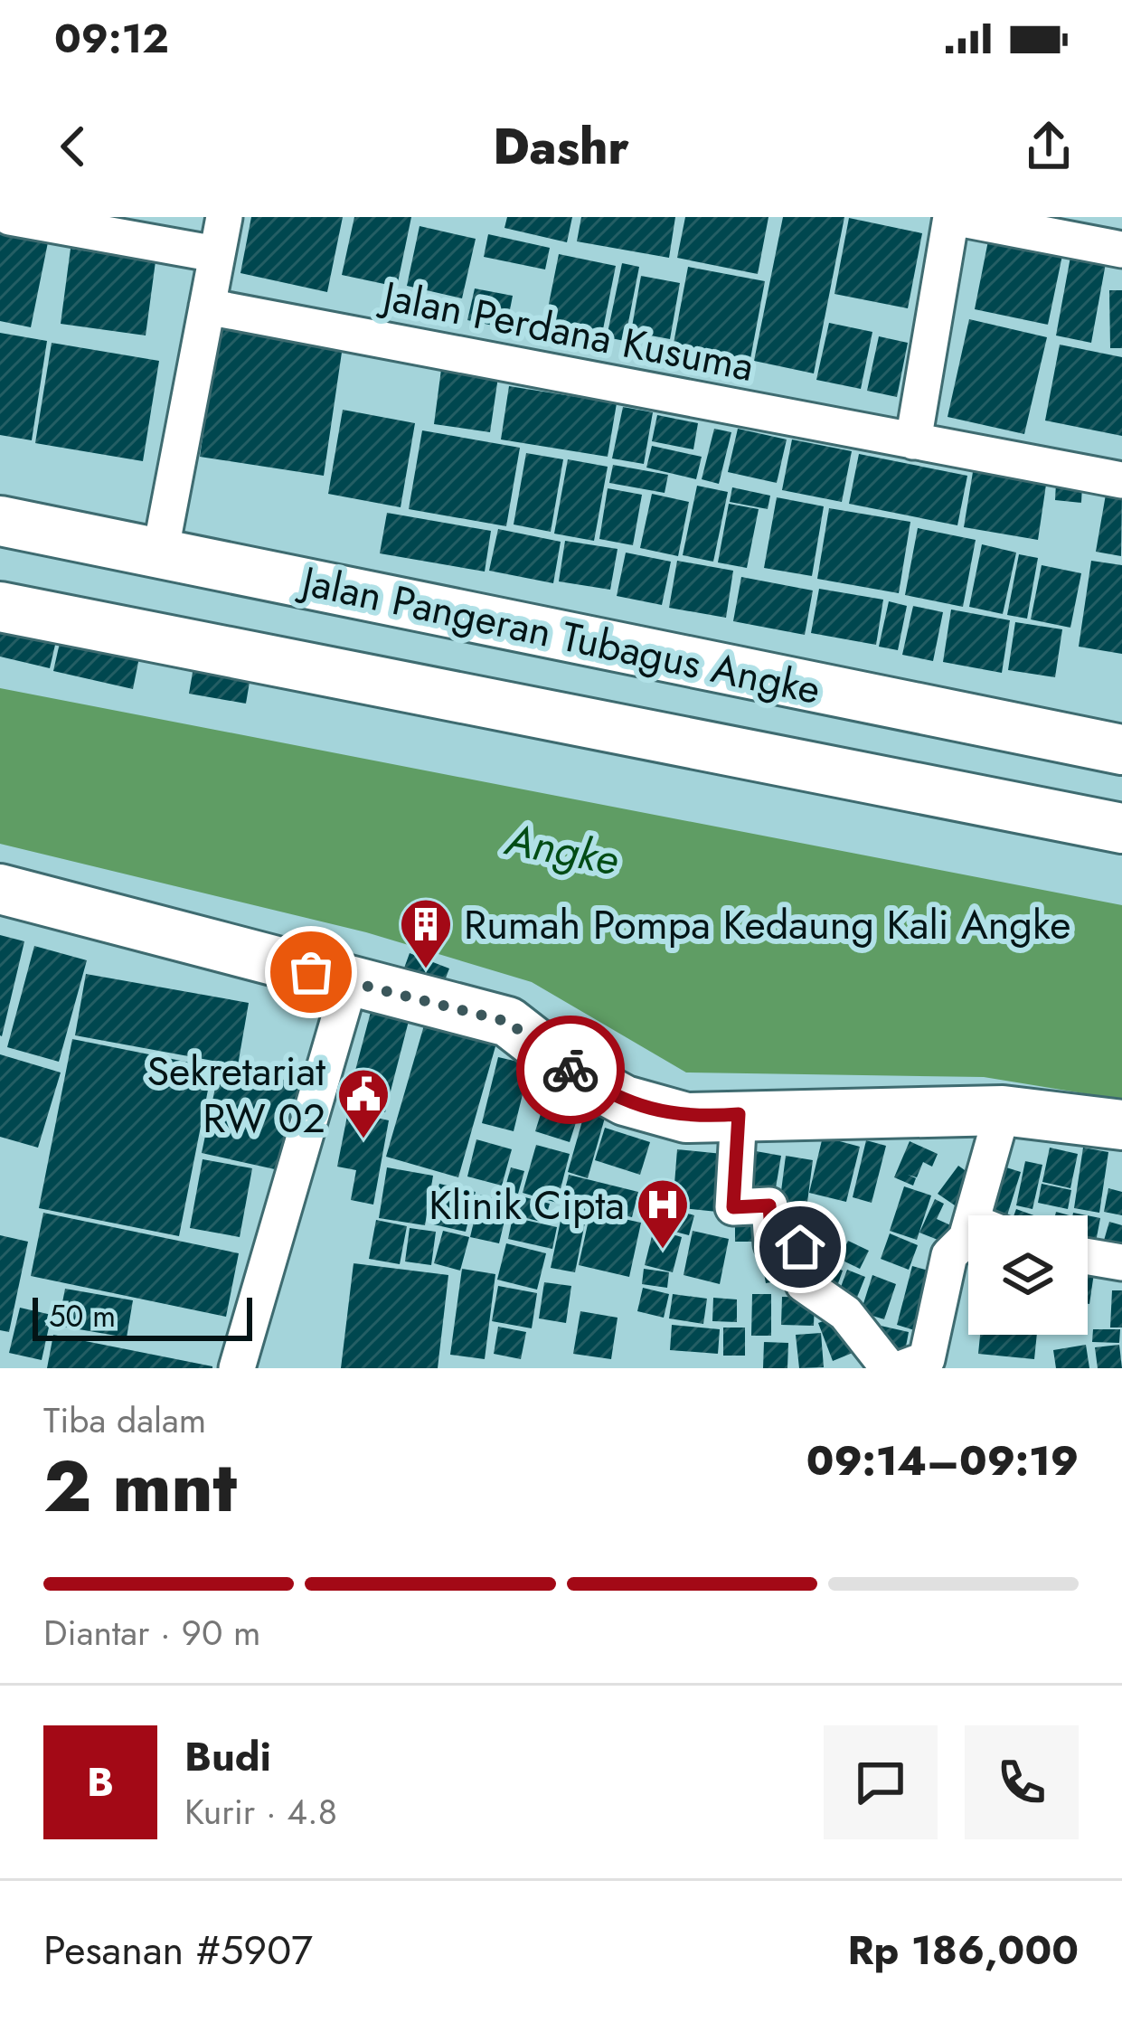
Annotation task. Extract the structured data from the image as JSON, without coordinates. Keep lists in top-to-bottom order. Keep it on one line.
{"streets":{"main road":["Jalan Pangeran Tubagus Angke"],"street":["Jalan Perdana Kusuma"]},"water":["Angke"],"places":{"building":["Rumah Pompa Kedaung Kali Angke"],"public building":["Sekretariat RW 02"],"hospital":["Klinik Cipta"]},"scale_bar":"50 m","page":{"status":"09:12","header":"Dashr","scale":"50 m","heading":["2 mnt","Tiba dalam","09:14–09:19"],"panel":["Budi","Kurir · 4.8","Pesanan #5907","Rp 186,000"],"bar":"Diantar · 90 m","round":"B"}}
